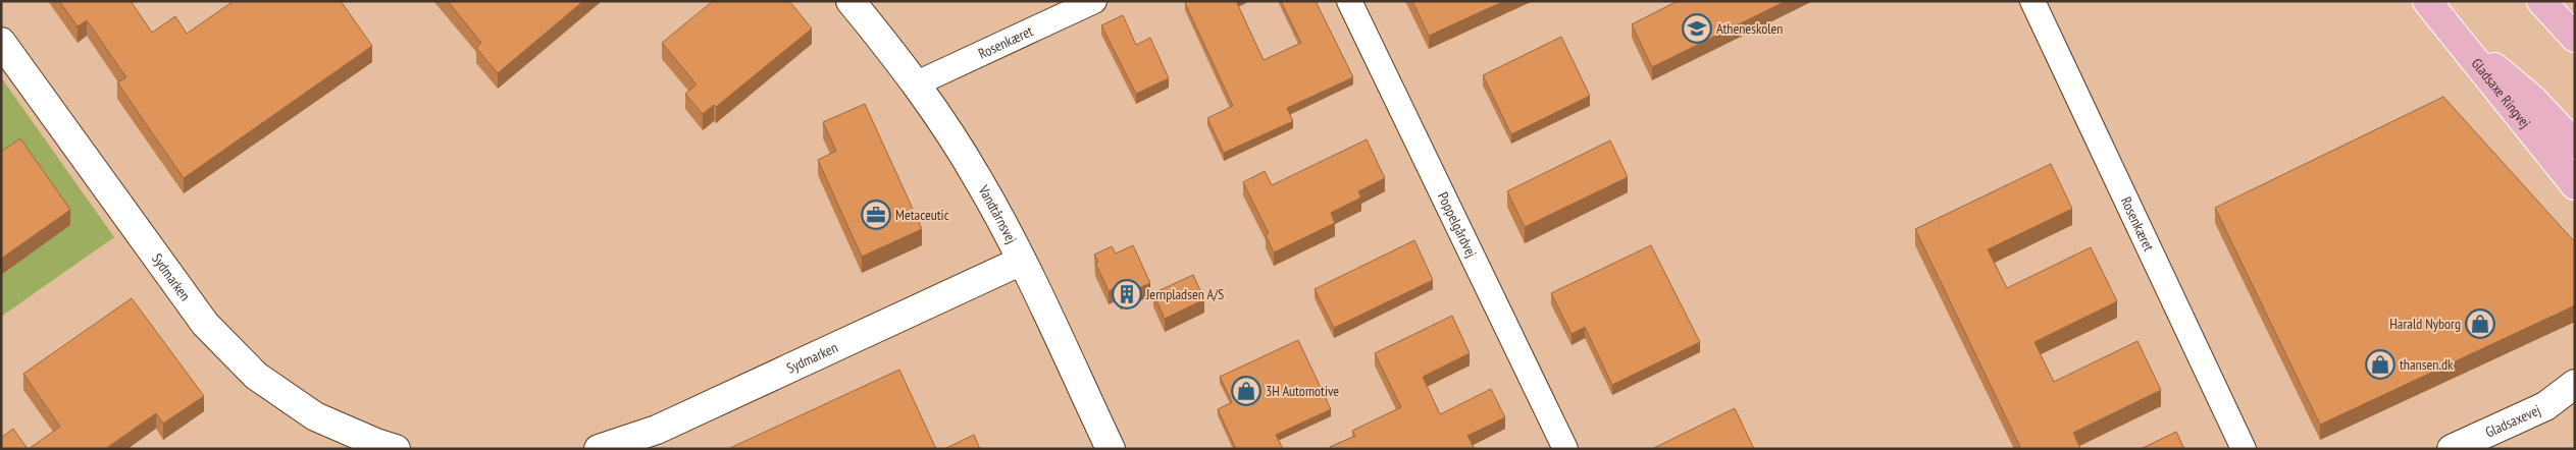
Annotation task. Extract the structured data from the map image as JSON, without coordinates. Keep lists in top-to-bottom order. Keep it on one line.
{"streets":{"main road":["Gladsaxe Ringvej"],"street":["Rosenkæret","Vandtårnsvej","Poppelgårdvej","Sydmarken","Gladsaxevej"]},"crossings":[["Rosenkæret","Vandtårnsvej"],["Vandtårnsvej","Sydmarken"]],"places":{"school or university":["Atheneskolen"],"office":["Metaceutic"],"building":["Jernpladsen A/S"],"shop":["Harald Nyborg","thansen.dk","3H Automotive"]}}
